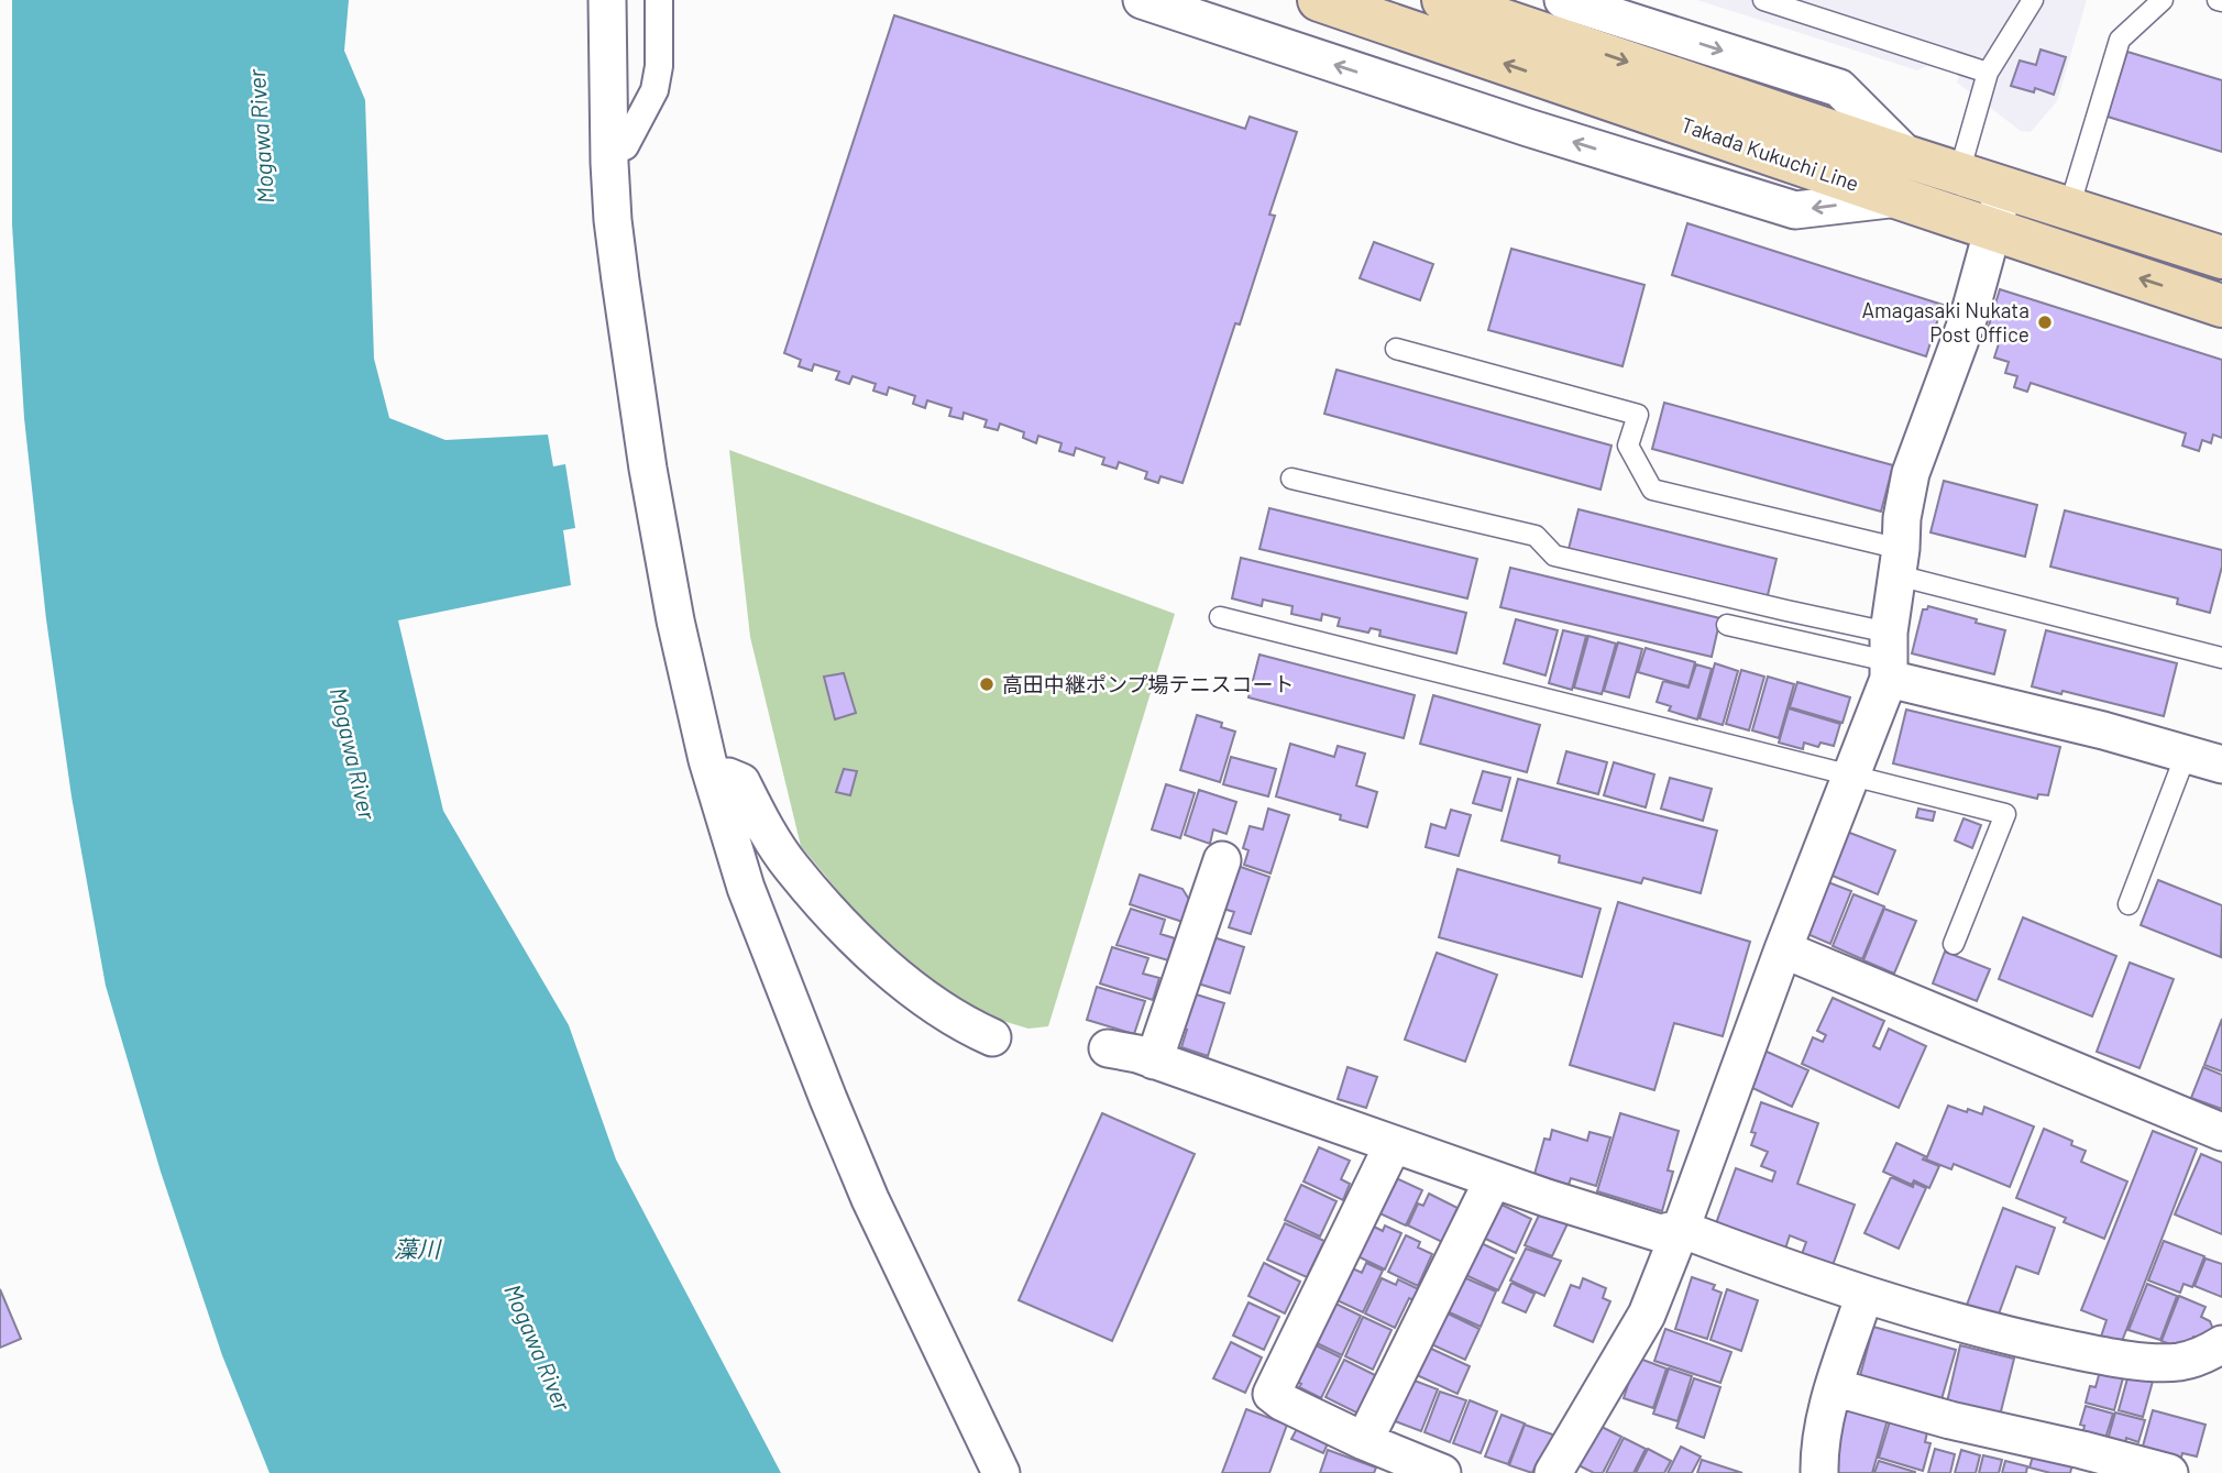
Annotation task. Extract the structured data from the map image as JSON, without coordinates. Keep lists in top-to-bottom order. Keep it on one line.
{"streets":{"main road":["Takada Kukuchi Line"]},"water":["Mogawa River","藻川"],"places":["Amagasaki Nukata Post Office","高田中継ポンプ場テニスコート"]}
